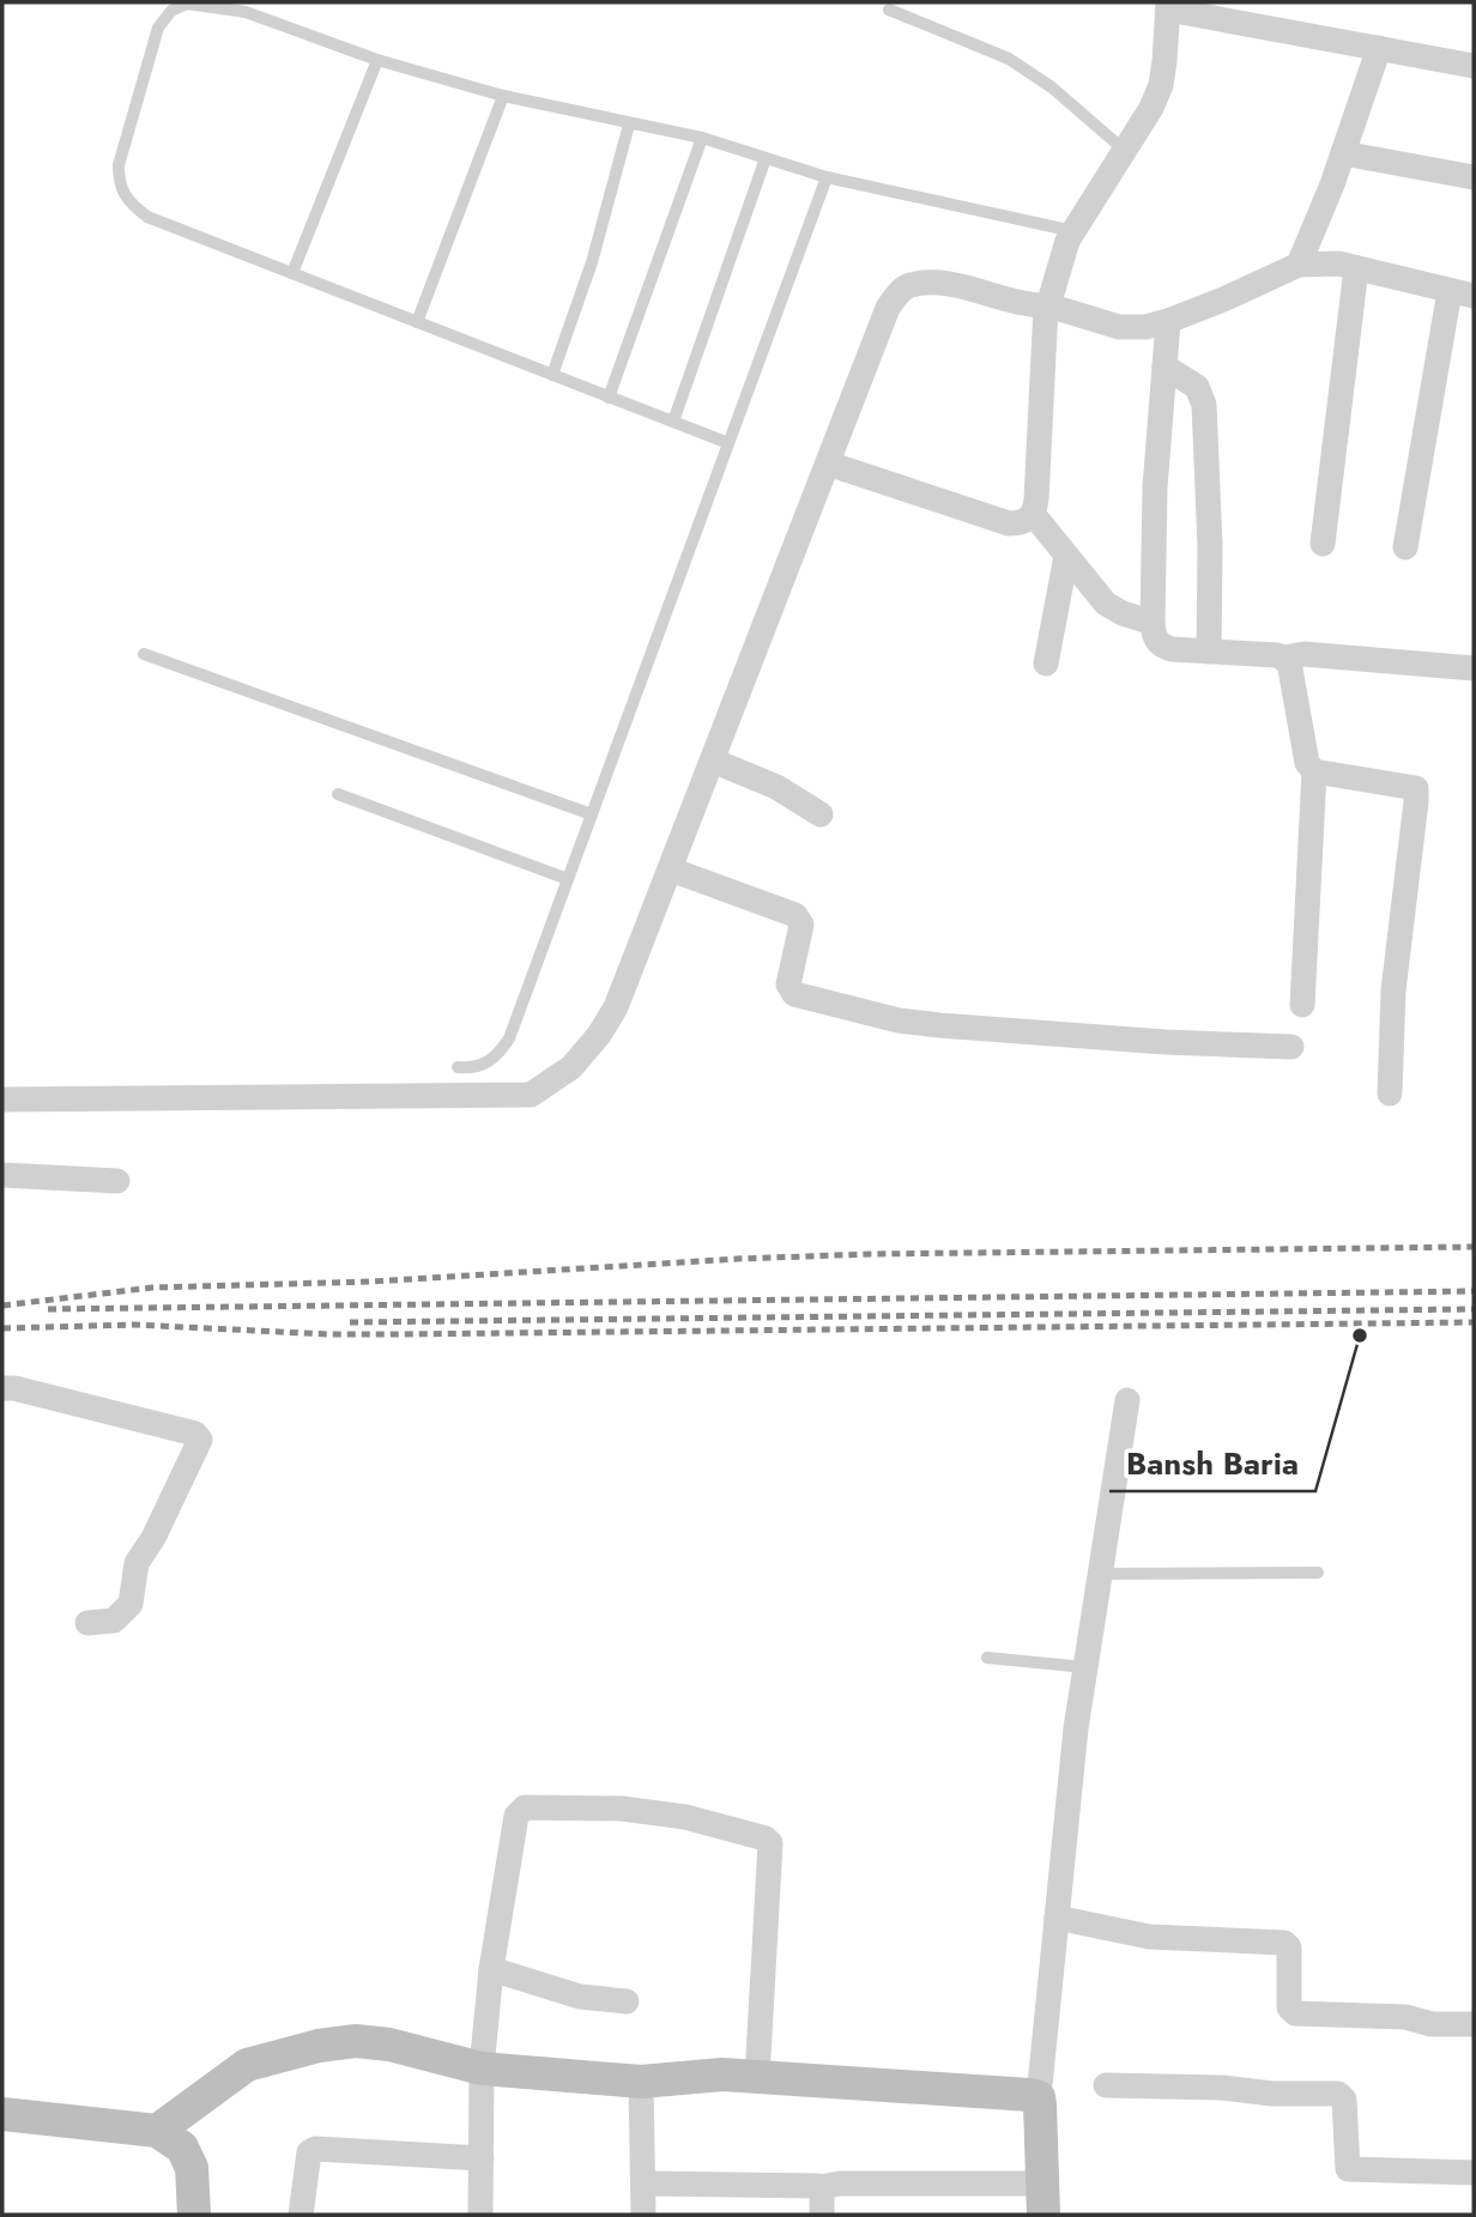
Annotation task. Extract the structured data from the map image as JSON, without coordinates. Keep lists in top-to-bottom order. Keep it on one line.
{"places":["Bansh Baria"]}
